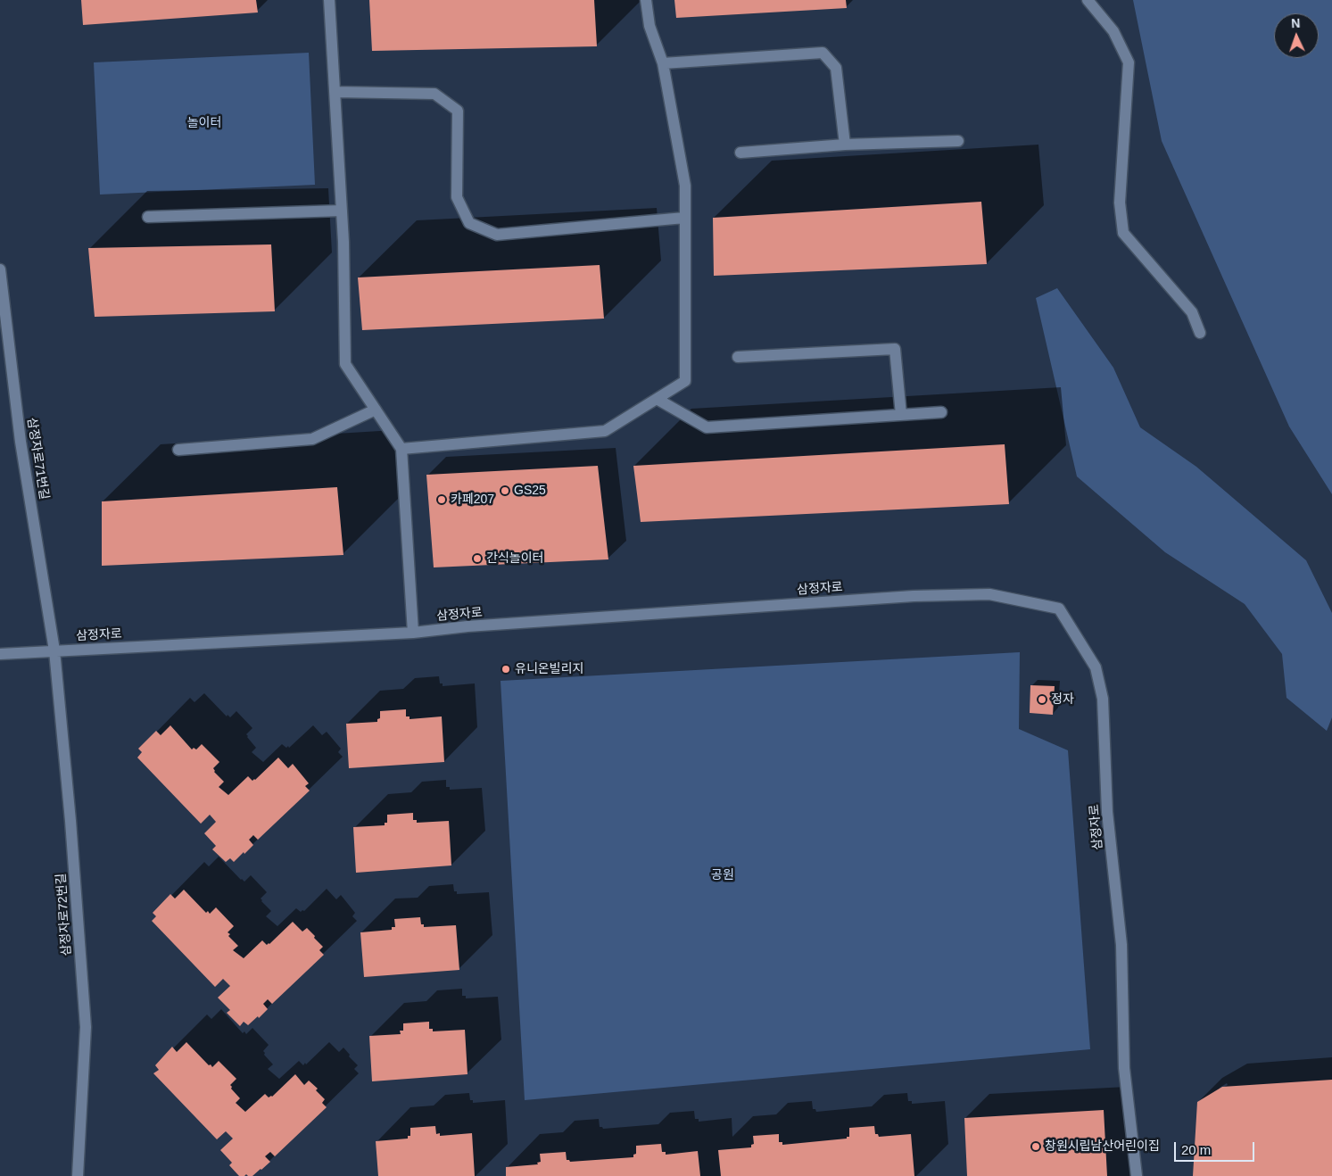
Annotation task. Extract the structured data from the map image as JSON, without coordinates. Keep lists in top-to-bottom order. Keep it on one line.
{"streets":{"street":["삼정자로71번길","삼정자로","삼정자로72번길"]},"crossings":[["삼정자로71번길","삼정자로"],["삼정자로71번길","삼정자로72번길"],["삼정자로","삼정자로72번길"]],"parks":["놀이터","공원"],"places":["GS25","카페207","간식놀이터","유니온빌리지","정자","창원시립남산어린이집"],"scale_bar":"20 m","north":"top"}
